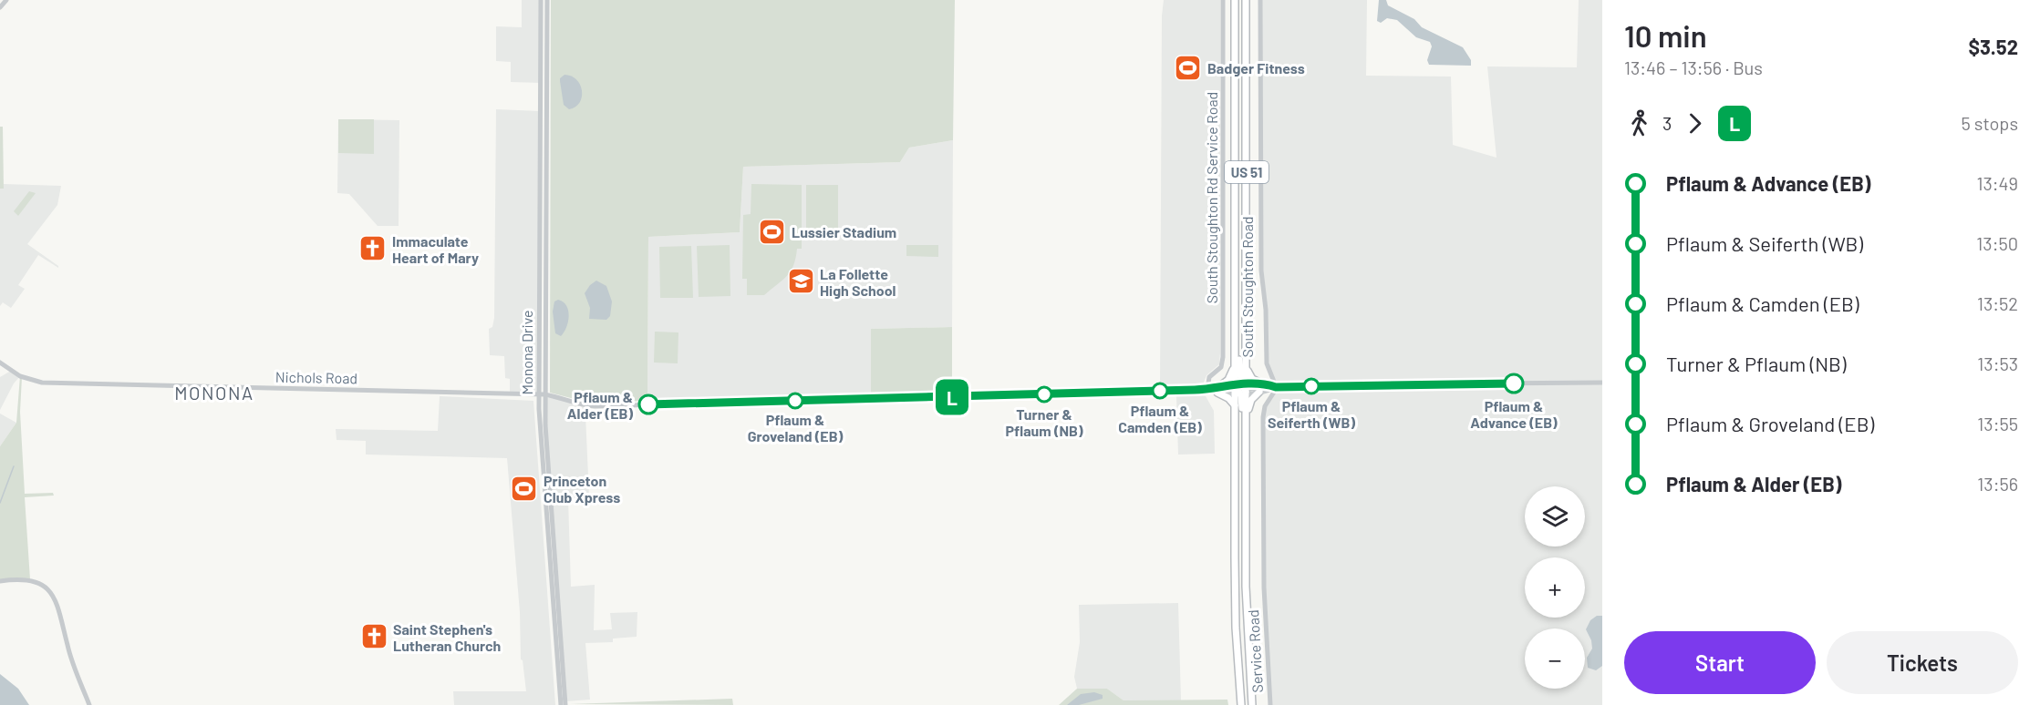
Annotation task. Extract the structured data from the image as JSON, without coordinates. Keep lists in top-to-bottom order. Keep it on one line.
{"streets":{"main road":["US 51","South Stoughton Road"],"street":["South Stoughton Rd Service Road","Monona Drive","Nichols Road","Service Road"]},"crossings":[["South Stoughton Rd Service Road","Nichols Road"],["Monona Drive","Nichols Road"]],"districts":["MONONA"],"places":{"sports":["Badger Fitness","Lussier Stadium","Princeton Club Xpress"],"church":["Immaculate Heart of Mary","Saint Stephen's Lutheran Church"],"school or university":["La Follette High School"],"other":["Pflaum & Advance (EB)","Pflaum & Seiferth (WB)","Pflaum & Camden (EB)","Turner & Pflaum (NB)","Pflaum & Groveland (EB)","Pflaum & Alder (EB)"]},"lines":["bus line L"],"page":{"on_map":"L","heading":["10 min","13:46 – 13:56 · Bus","$3.52"],"legs":["3","L","5 stops"],"list":[{"name":"Pflaum & Advance (EB)","value":"13:49"},{"name":"Pflaum & Seiferth (WB)","value":"13:50"},{"name":"Pflaum & Camden (EB)","value":"13:52"},{"name":"Turner & Pflaum (NB)","value":"13:53"},{"name":"Pflaum & Groveland (EB)","value":"13:55"},{"name":"Pflaum & Alder (EB)","value":"13:56"}],"map_buttons":["+","−"],"buttons":["Start","Tickets"]}}
